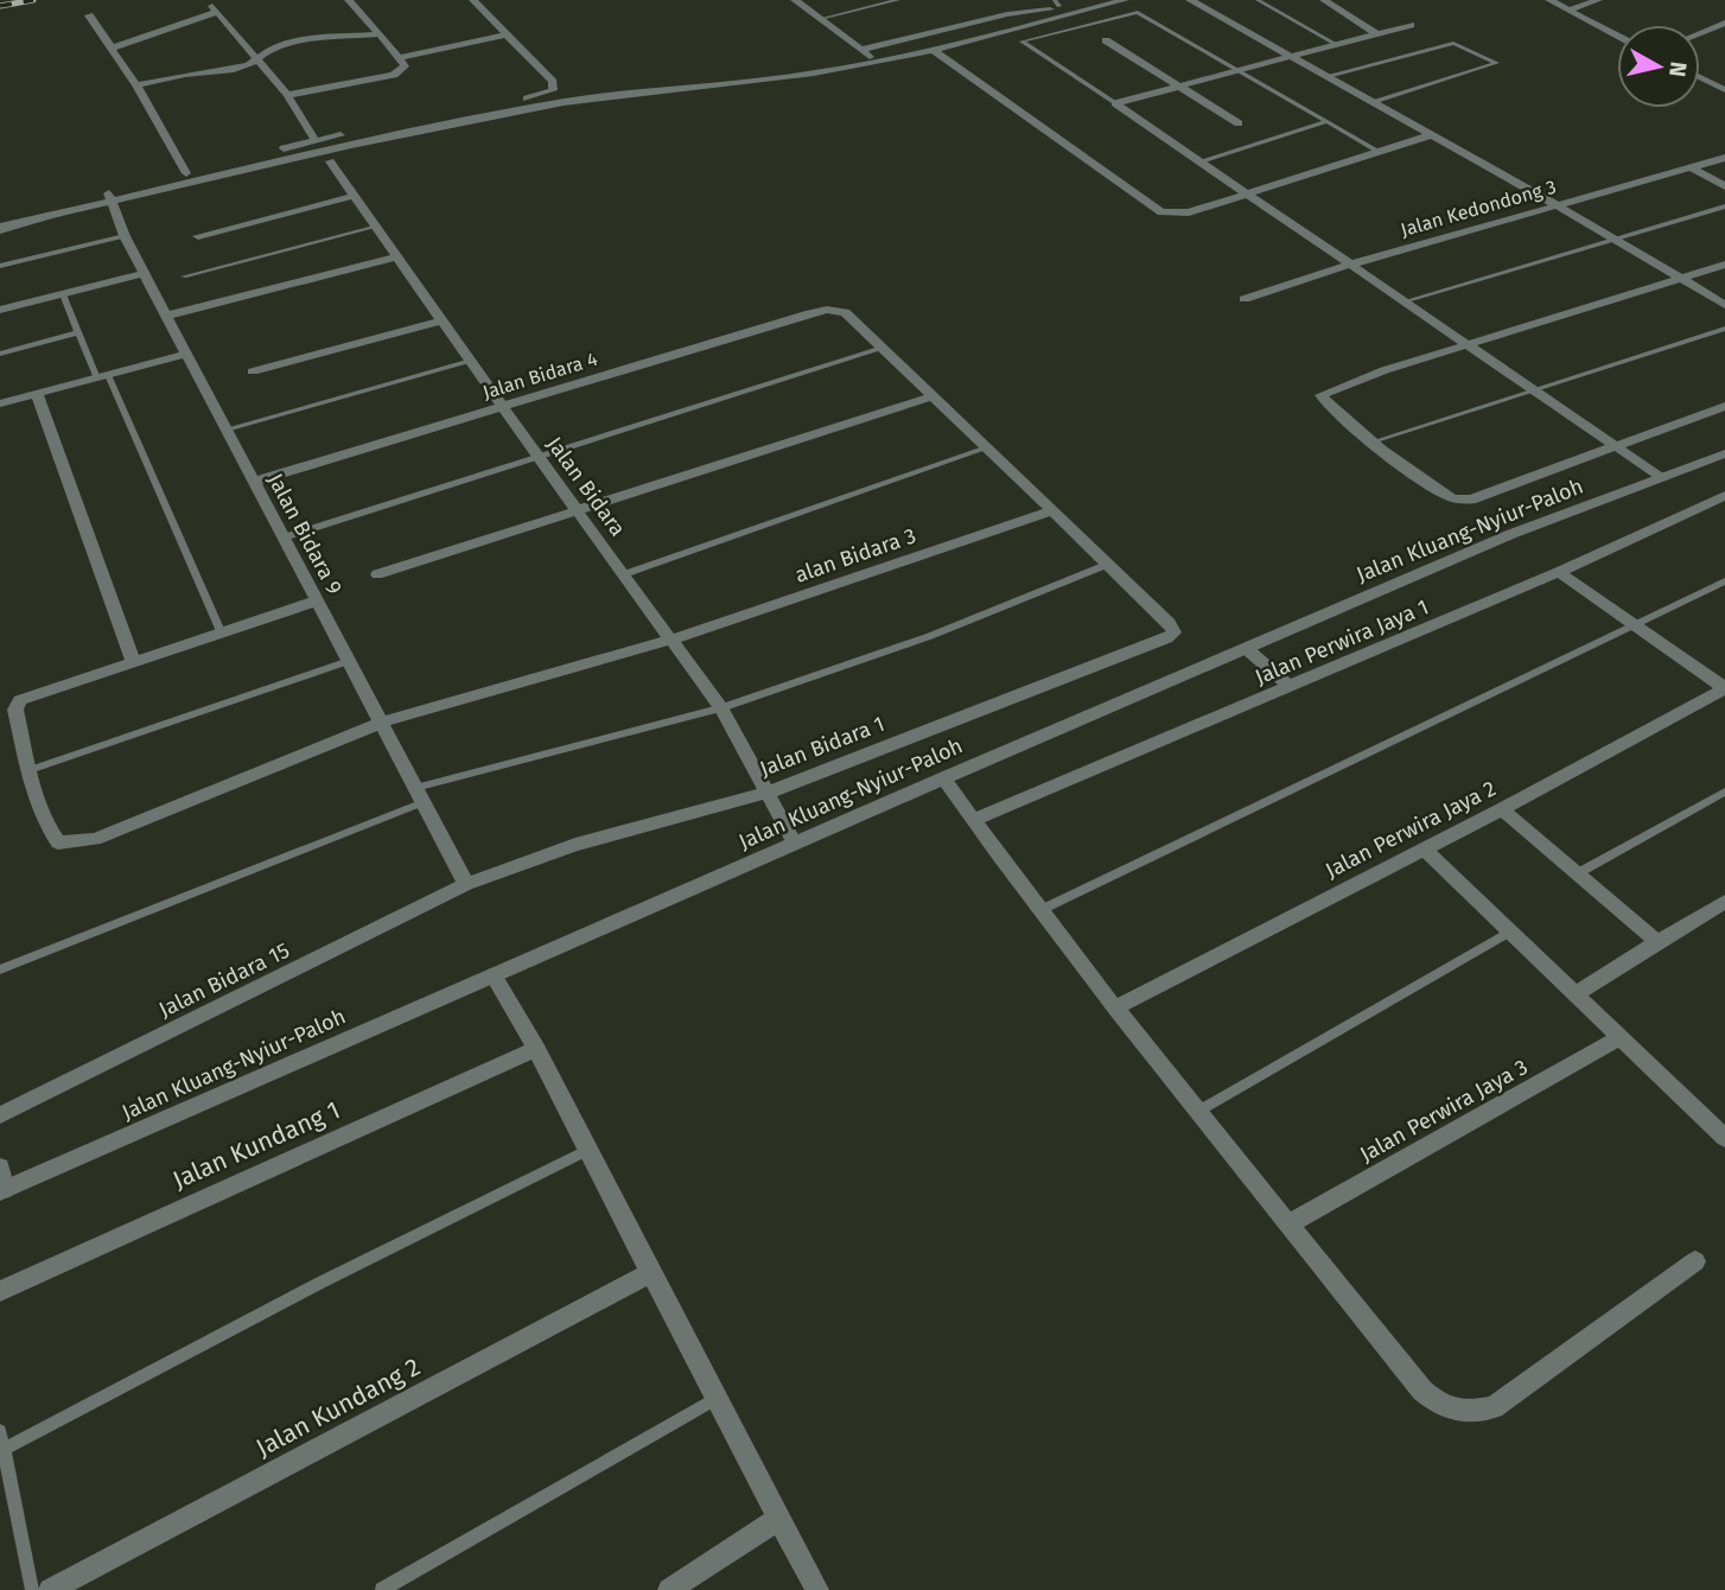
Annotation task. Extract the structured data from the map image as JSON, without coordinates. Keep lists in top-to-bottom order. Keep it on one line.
{"streets":{"street":["Jalan Kedondong 3","Jalan Bidara 4","Jalan Bidara","Jalan Kluang-Nyiur-Paloh","Jalan Bidara 9","alan Bidara 3","Jalan Perwira Jaya 1","Jalan Bidara 1","Jalan Perwira Jaya 2","Jalan Bidara 15","Jalan Perwira Jaya 3","Jalan Kundang 1","Jalan Kundang 2"]},"crossings":[["Jalan Bidara 4","Jalan Bidara"],["Jalan Bidara 4","Jalan Bidara 9"],["Jalan Bidara","Jalan Kluang-Nyiur-Paloh"],["Jalan Bidara","alan Bidara 3"],["Jalan Bidara","Jalan Bidara 1"],["Jalan Bidara 9","alan Bidara 3"],["Jalan Bidara 9","Jalan Bidara 1"],["Jalan Bidara 9","Jalan Bidara 15"],["Jalan Bidara 1","Jalan Bidara 15"]],"north":"right"}
